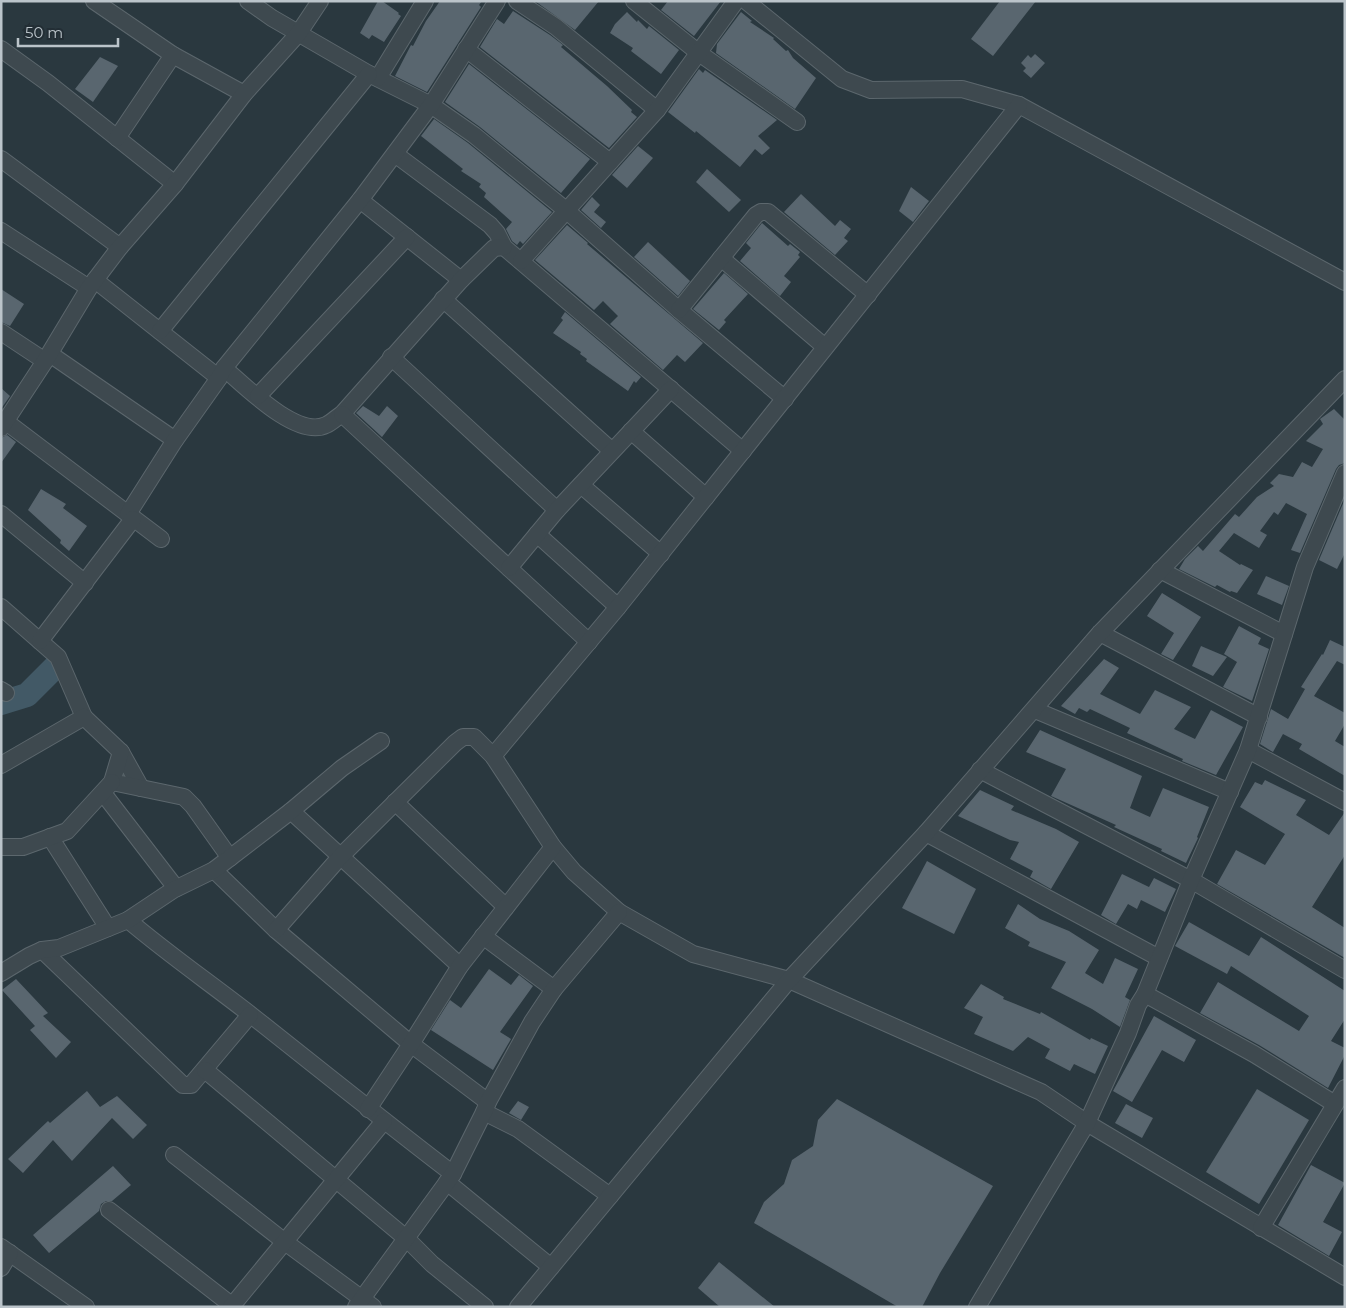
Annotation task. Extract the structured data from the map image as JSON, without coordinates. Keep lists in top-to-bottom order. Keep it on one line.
{"scale_bar":"50 m"}
